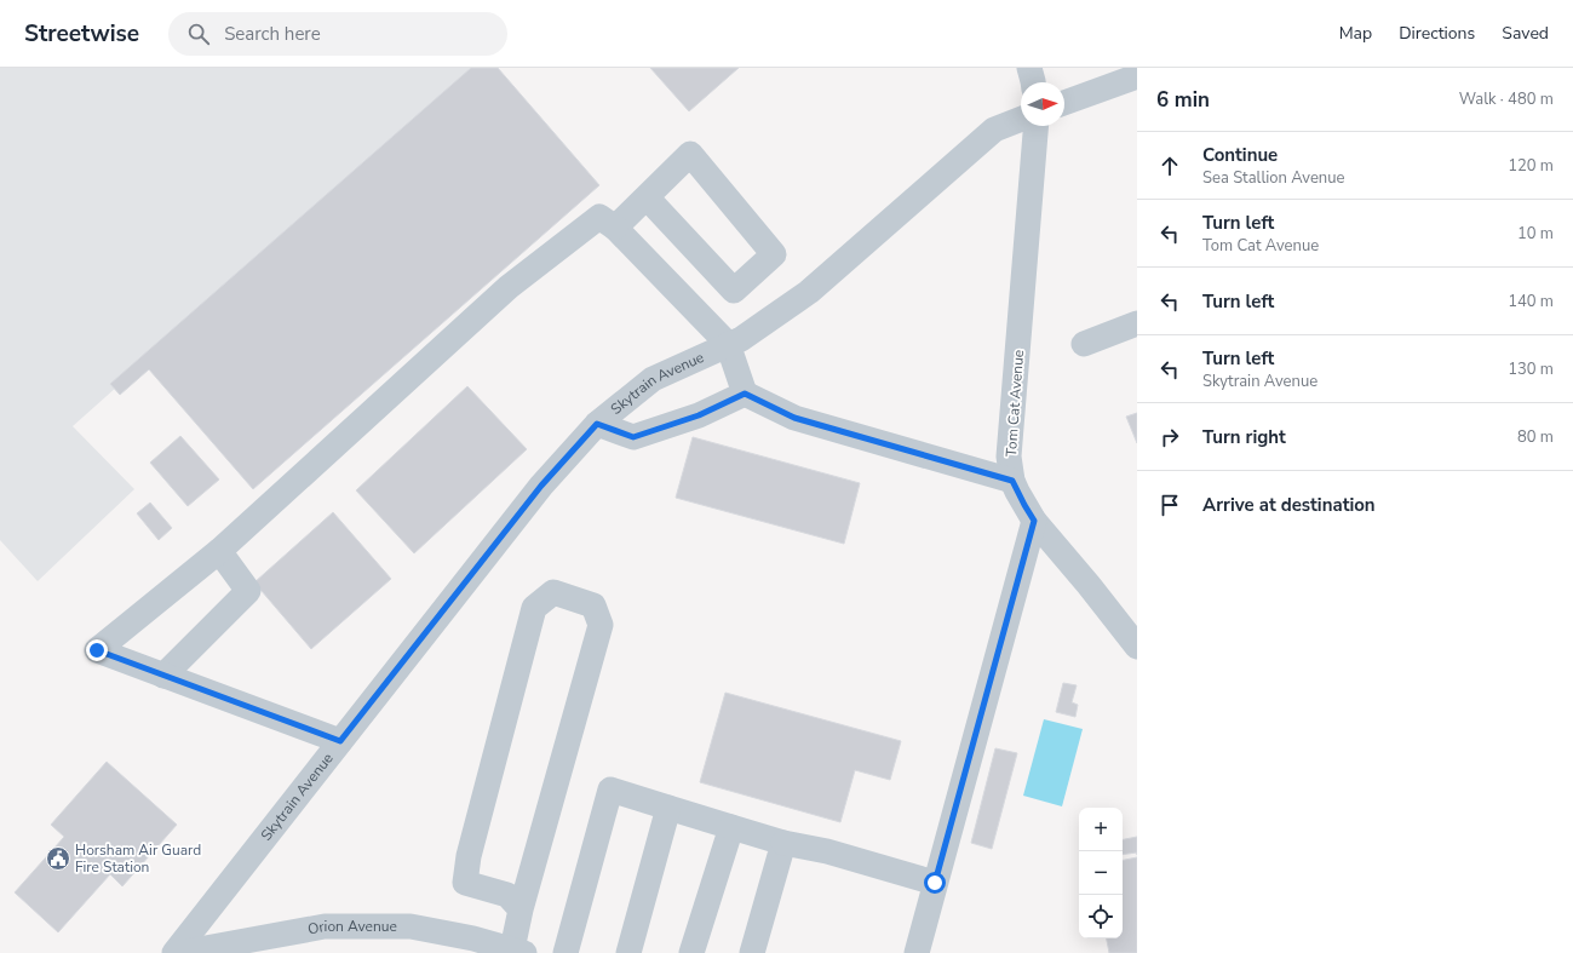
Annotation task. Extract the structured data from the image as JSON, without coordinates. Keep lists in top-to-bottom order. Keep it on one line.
{"streets":{"street":["Skytrain Avenue","Tom Cat Avenue","Orion Avenue"]},"places":{"public building":["Horsham Air Guard Fire Station"]},"north":"right","page":{"header":"Streetwise","search":"Search here","nav":["Map","Directions","Saved"],"heading":["6 min","Walk · 480 m"],"list":[["Continue","Sea Stallion Avenue","120 m"],["Turn left","Tom Cat Avenue","10 m"],["Turn left","140 m"],["Turn left","Skytrain Avenue","130 m"],["Turn right","80 m"],"Arrive at destination"],"map_buttons":["+","−"]}}
